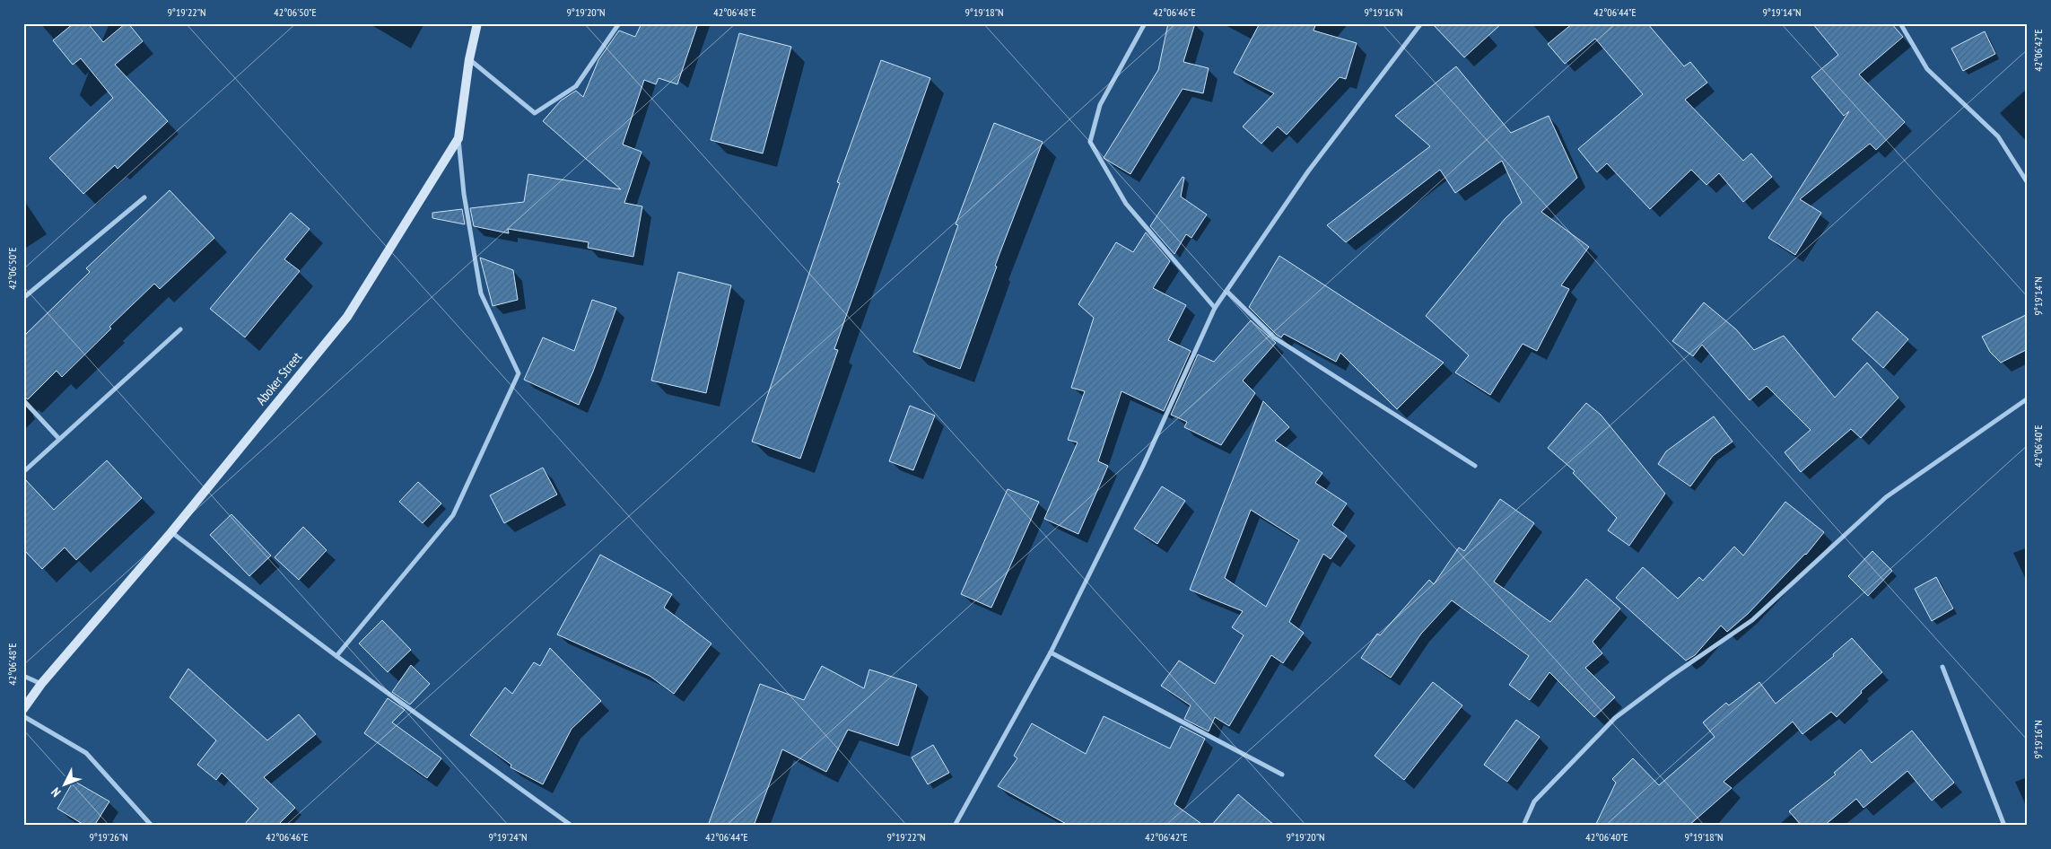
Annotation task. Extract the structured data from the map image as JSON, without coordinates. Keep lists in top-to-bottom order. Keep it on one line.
{"streets":{"main road":["Aboker Street"]},"north":"bottom left","coordinates":["9°19'22\"N","42°06'50\"E","9°19'20\"N","42°06'48\"E","9°19'18\"N","42°06'46\"E","9°19'16\"N","42°06'44\"E","9°19'14\"N","42°06'42\"E","42°06'40\"E","9°19'26\"N","9°19'24\"N"]}
